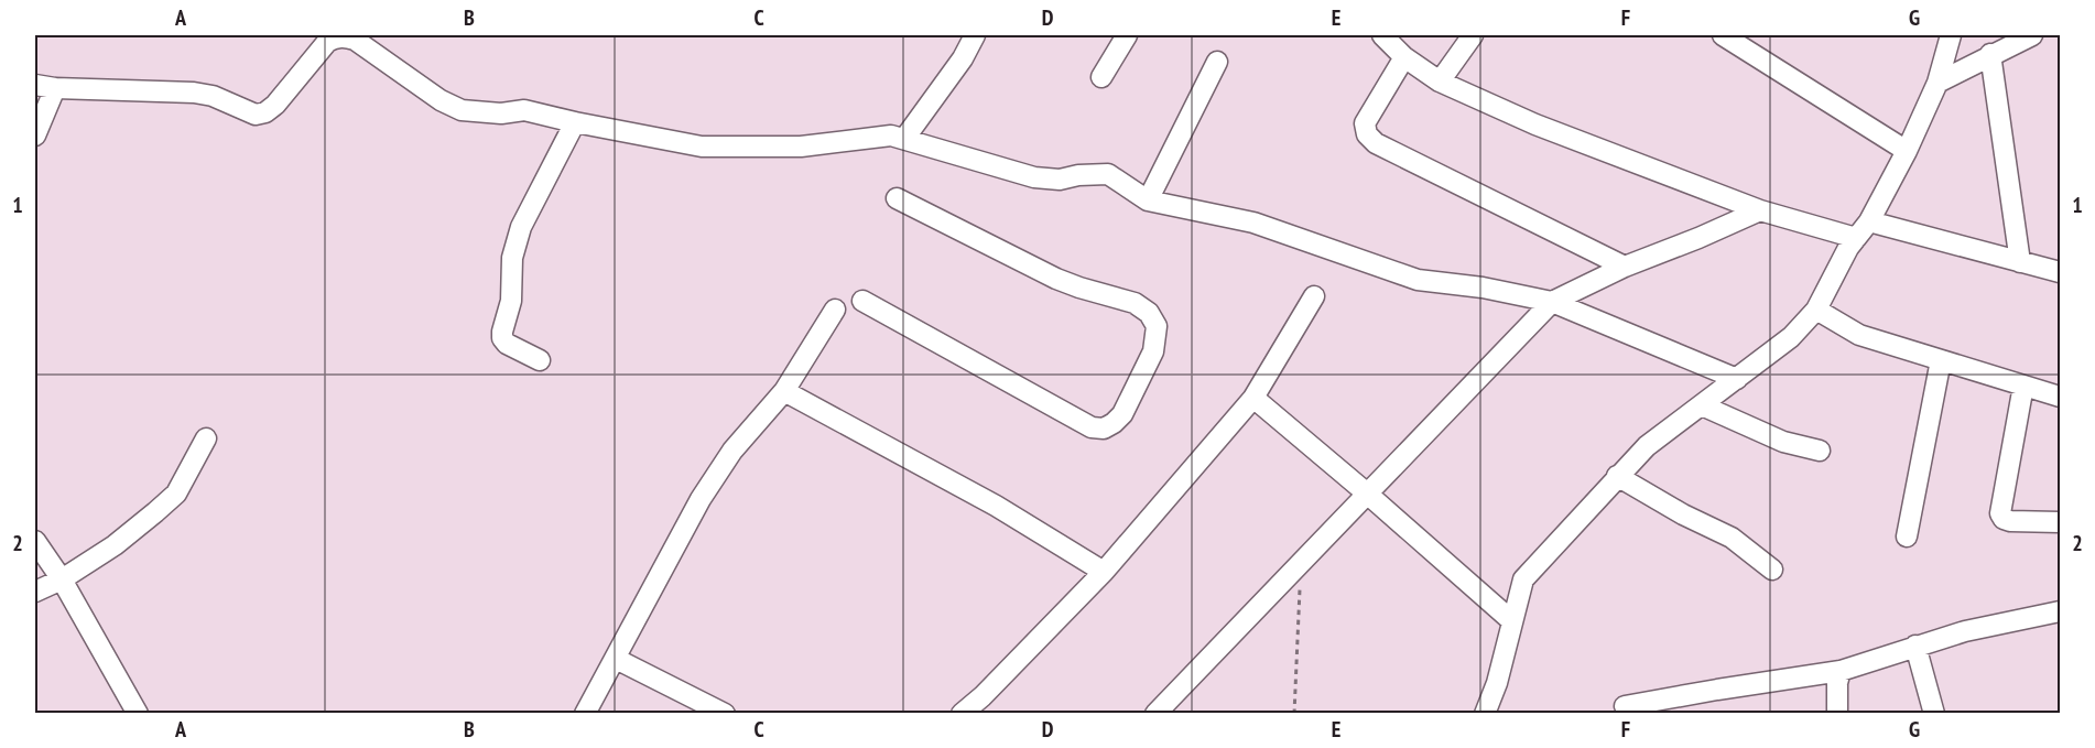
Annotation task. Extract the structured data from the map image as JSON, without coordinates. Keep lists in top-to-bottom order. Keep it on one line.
{"grid":{"columns":["A","B","C","D","E","F","G"],"rows":["1","2"]}}
